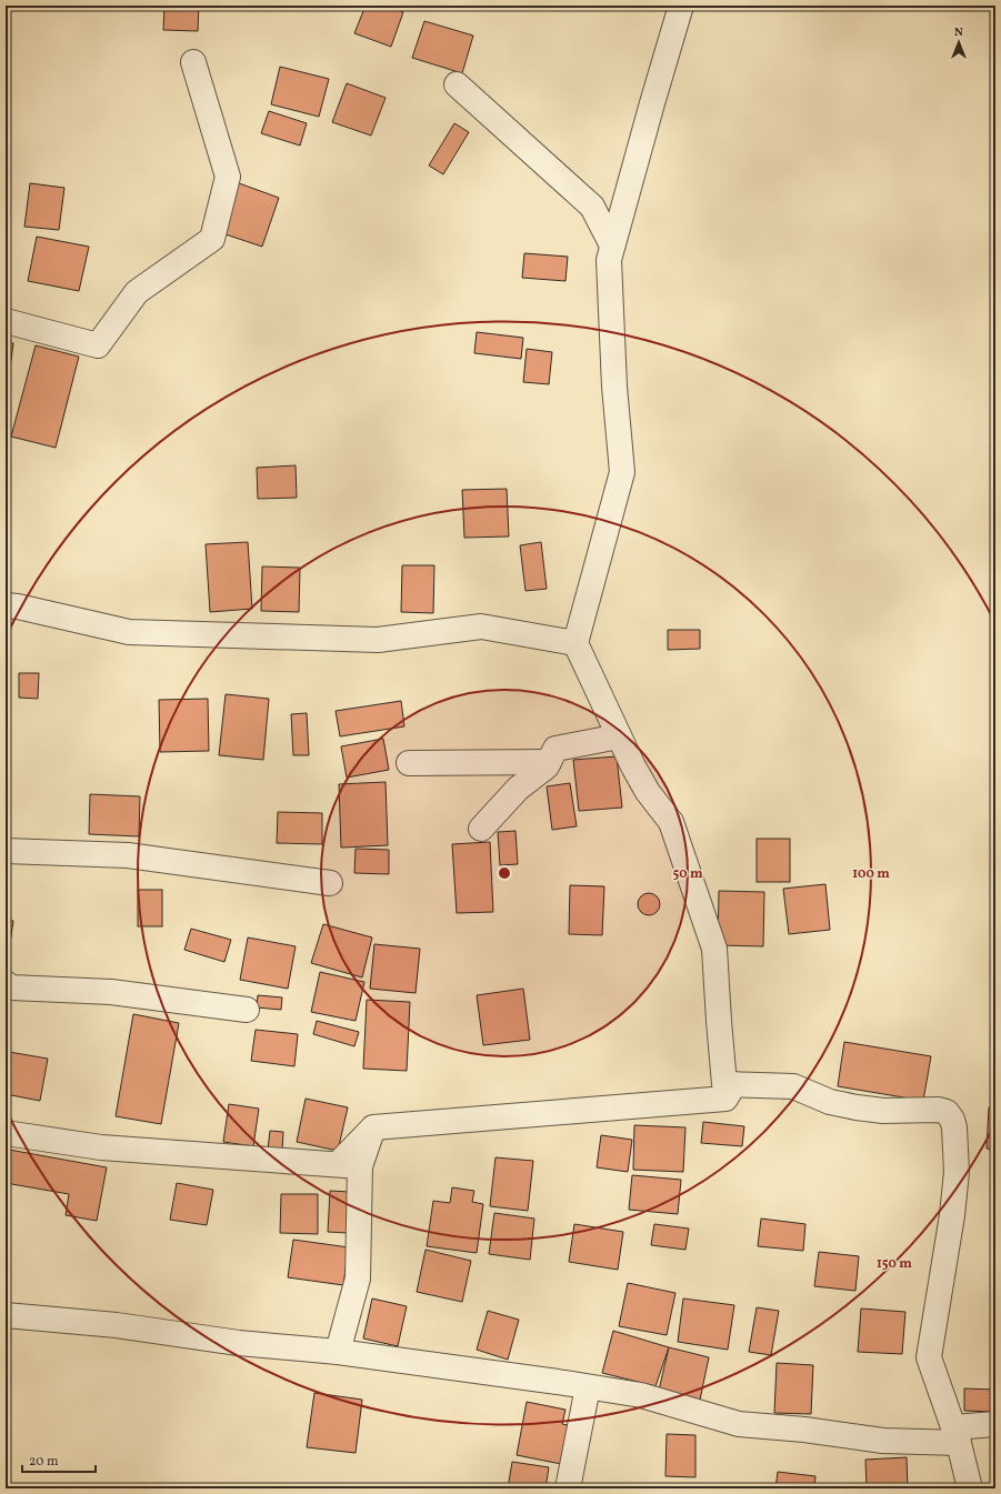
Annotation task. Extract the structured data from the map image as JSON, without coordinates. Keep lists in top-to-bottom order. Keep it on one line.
{"scale_bar":"20 m","north":"top","rings":["50 m","100 m","150 m"]}
